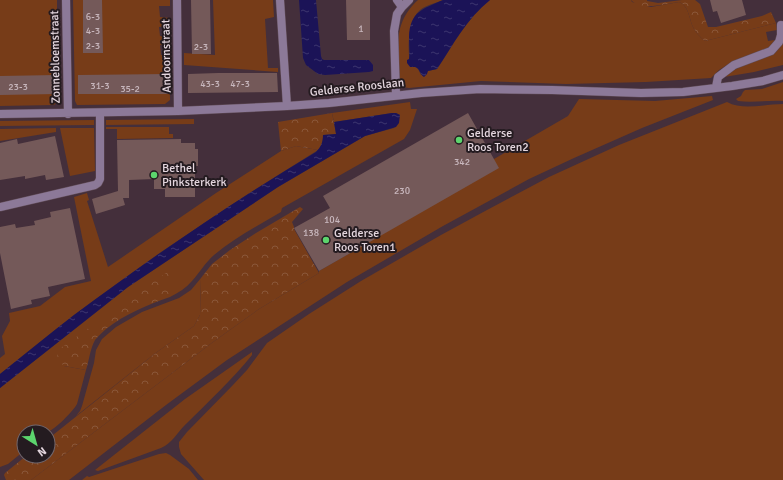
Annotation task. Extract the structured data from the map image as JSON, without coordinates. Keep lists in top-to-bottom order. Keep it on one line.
{"streets":{"street":["Andoornstraat","Zonnebloemstraat","Gelderse Rooslaan"]},"crossings":[["Andoornstraat","Gelderse Rooslaan"],["Zonnebloemstraat","Gelderse Rooslaan"]],"places":["Gelderse Roos Toren2","Bethel Pinksterkerk","Gelderse Roos Toren1"],"house_numbers":["6-3","1","4-3","2-3","2-3","43-3","47-3","31-3","23-3","35-2","342","230","104","138"],"north":"bottom right"}
